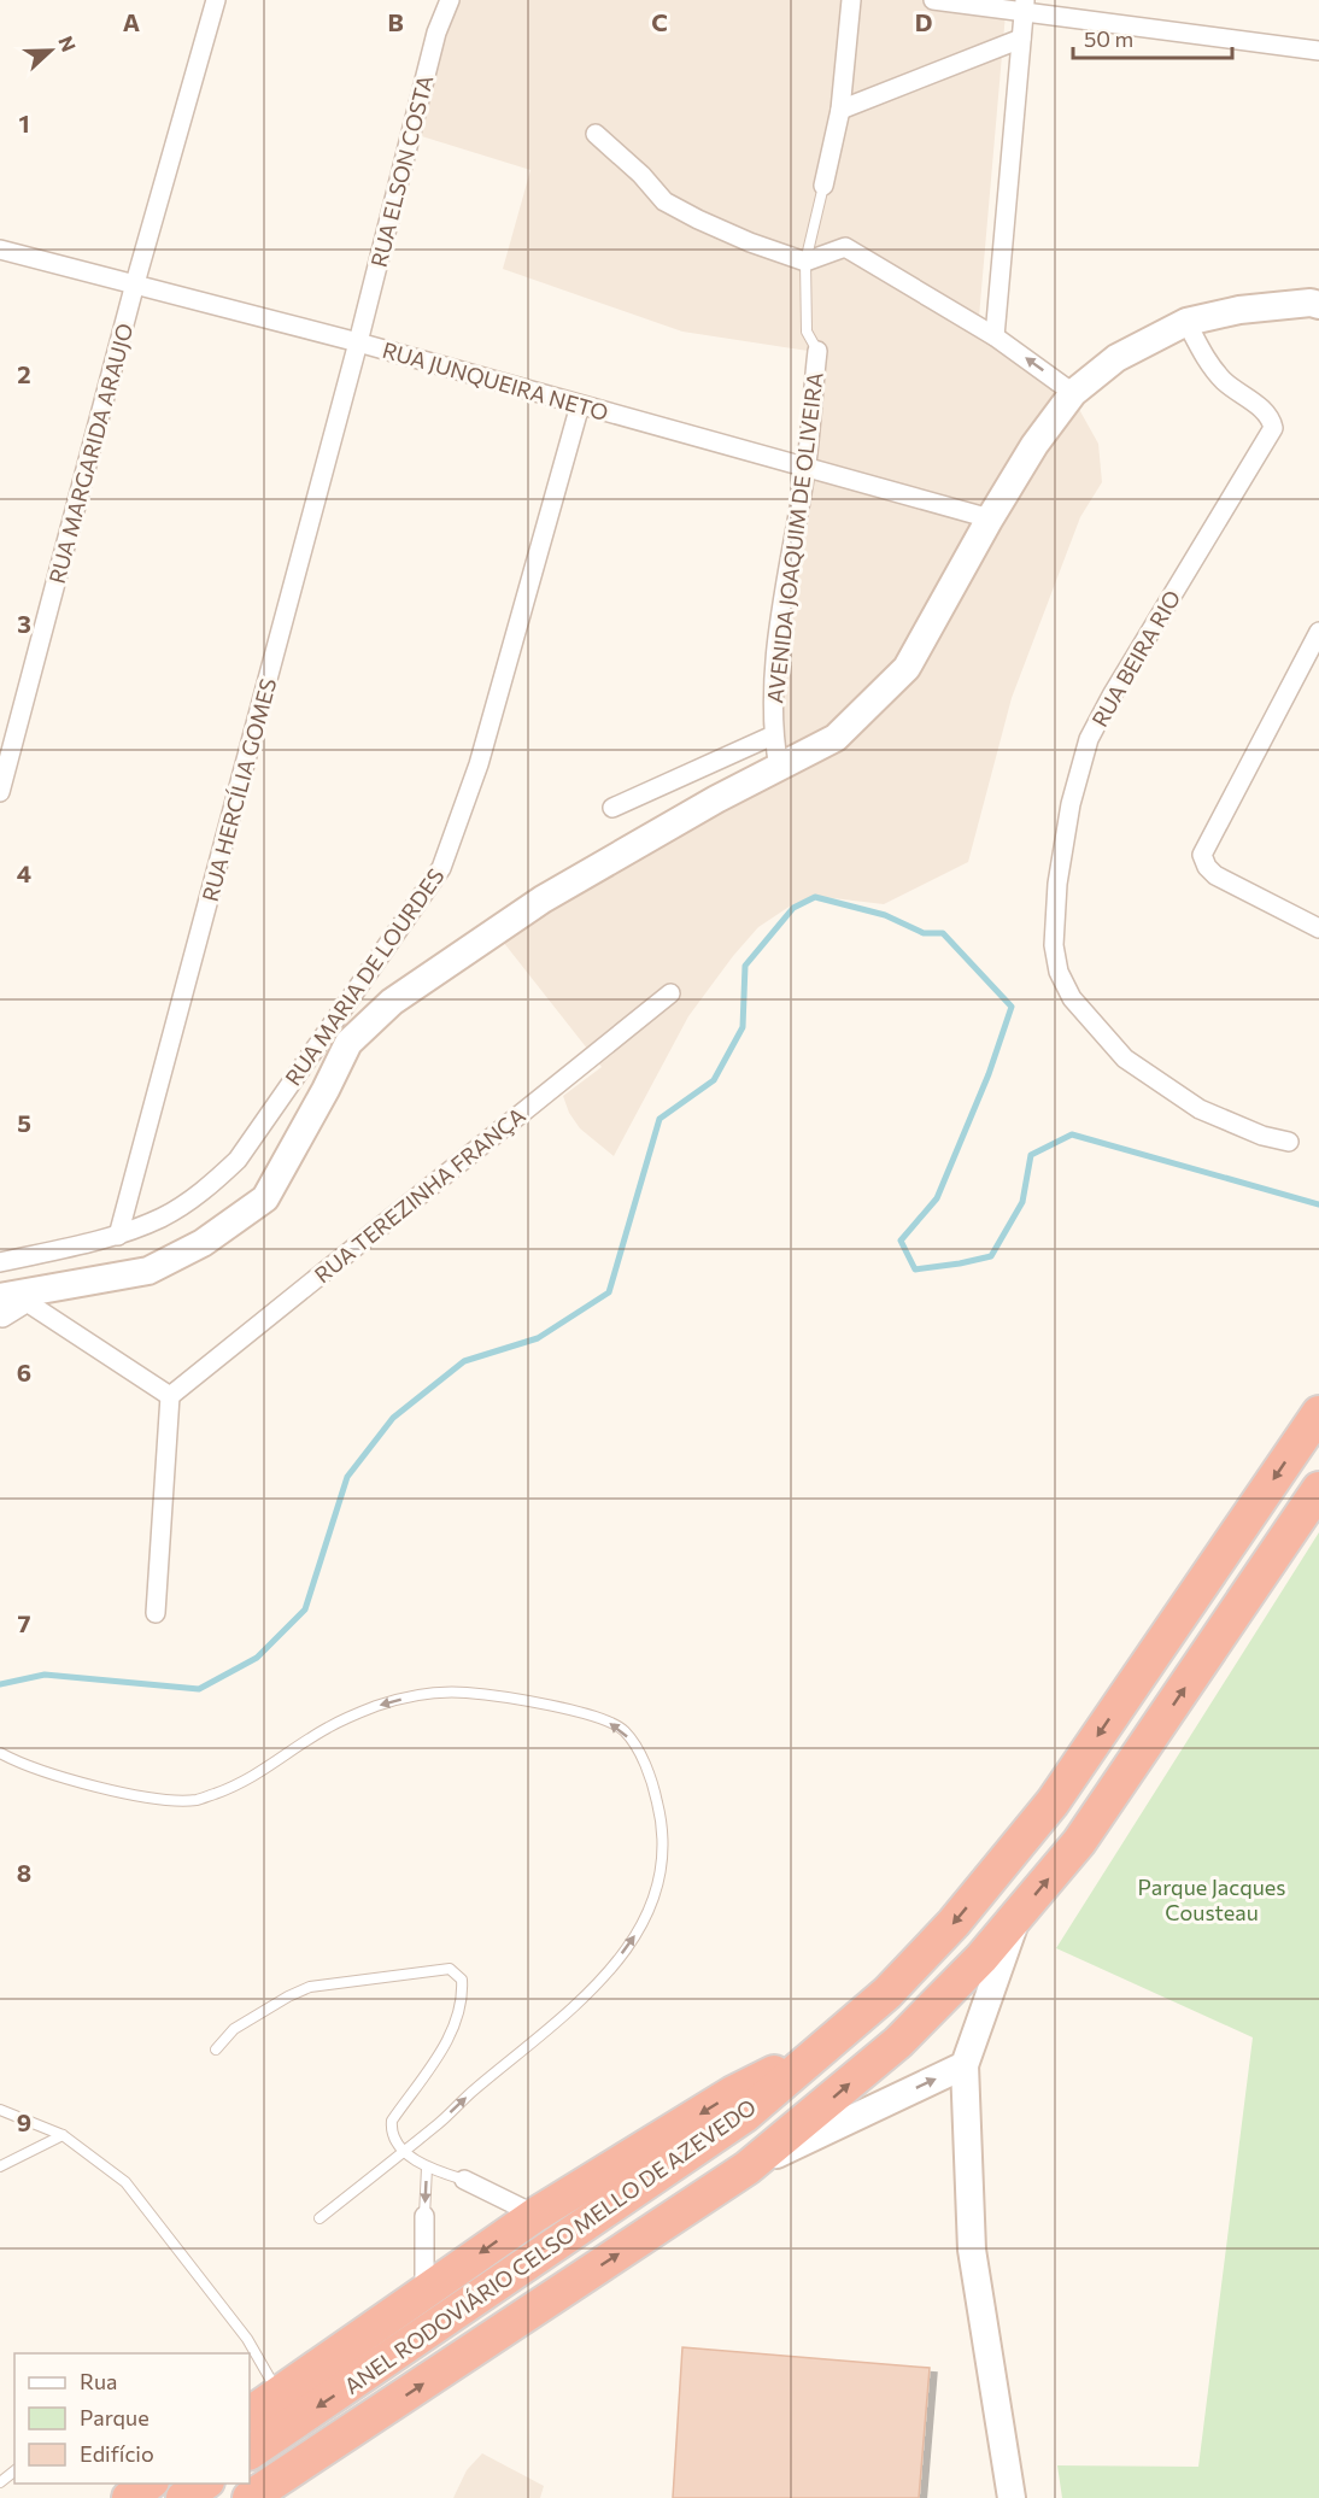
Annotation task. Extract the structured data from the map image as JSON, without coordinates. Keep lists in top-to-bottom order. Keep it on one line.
{"streets":{"highway":["ANEL RODOVIÁRIO CELSO MELLO DE AZEVEDO"],"street":["RUA ELSON COSTA","RUA JUNQUEIRA NETO","RUA MARGARIDA ARAUJO","AVENIDA JOAQUIM DE OLIVEIRA","RUA BEIRA RIO","RUA HERCÍLIA GOMES","RUA MARIA DE LOURDES","RUA TEREZINHA FRANÇA"]},"crossings":[["RUA ELSON COSTA","RUA JUNQUEIRA NETO"],["RUA ELSON COSTA","RUA HERCÍLIA GOMES"],["RUA JUNQUEIRA NETO","RUA MARGARIDA ARAUJO"],["RUA JUNQUEIRA NETO","AVENIDA JOAQUIM DE OLIVEIRA"],["RUA JUNQUEIRA NETO","RUA HERCÍLIA GOMES"],["RUA JUNQUEIRA NETO","RUA MARIA DE LOURDES"],["RUA HERCÍLIA GOMES","RUA MARIA DE LOURDES"]],"parks":["Parque Jacques Cousteau"],"legend":["Rua","Parque","Edifício"],"scale_bar":"50 m","north":"right","grid":{"columns":["A","B","C","D"],"rows":["1","2","3","4","5","6","7","8","9"]}}
